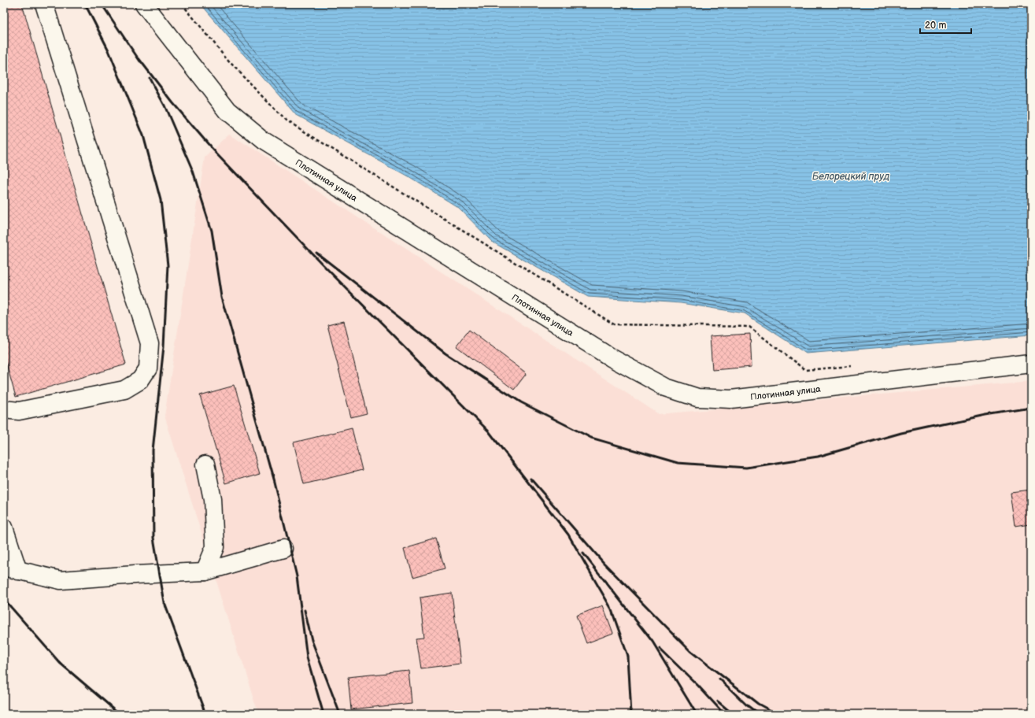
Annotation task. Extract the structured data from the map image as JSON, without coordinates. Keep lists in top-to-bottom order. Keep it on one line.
{"streets":{"street":["Плотинная улица"]},"water":["Белорецкий пруд"],"scale_bar":"20 m"}
